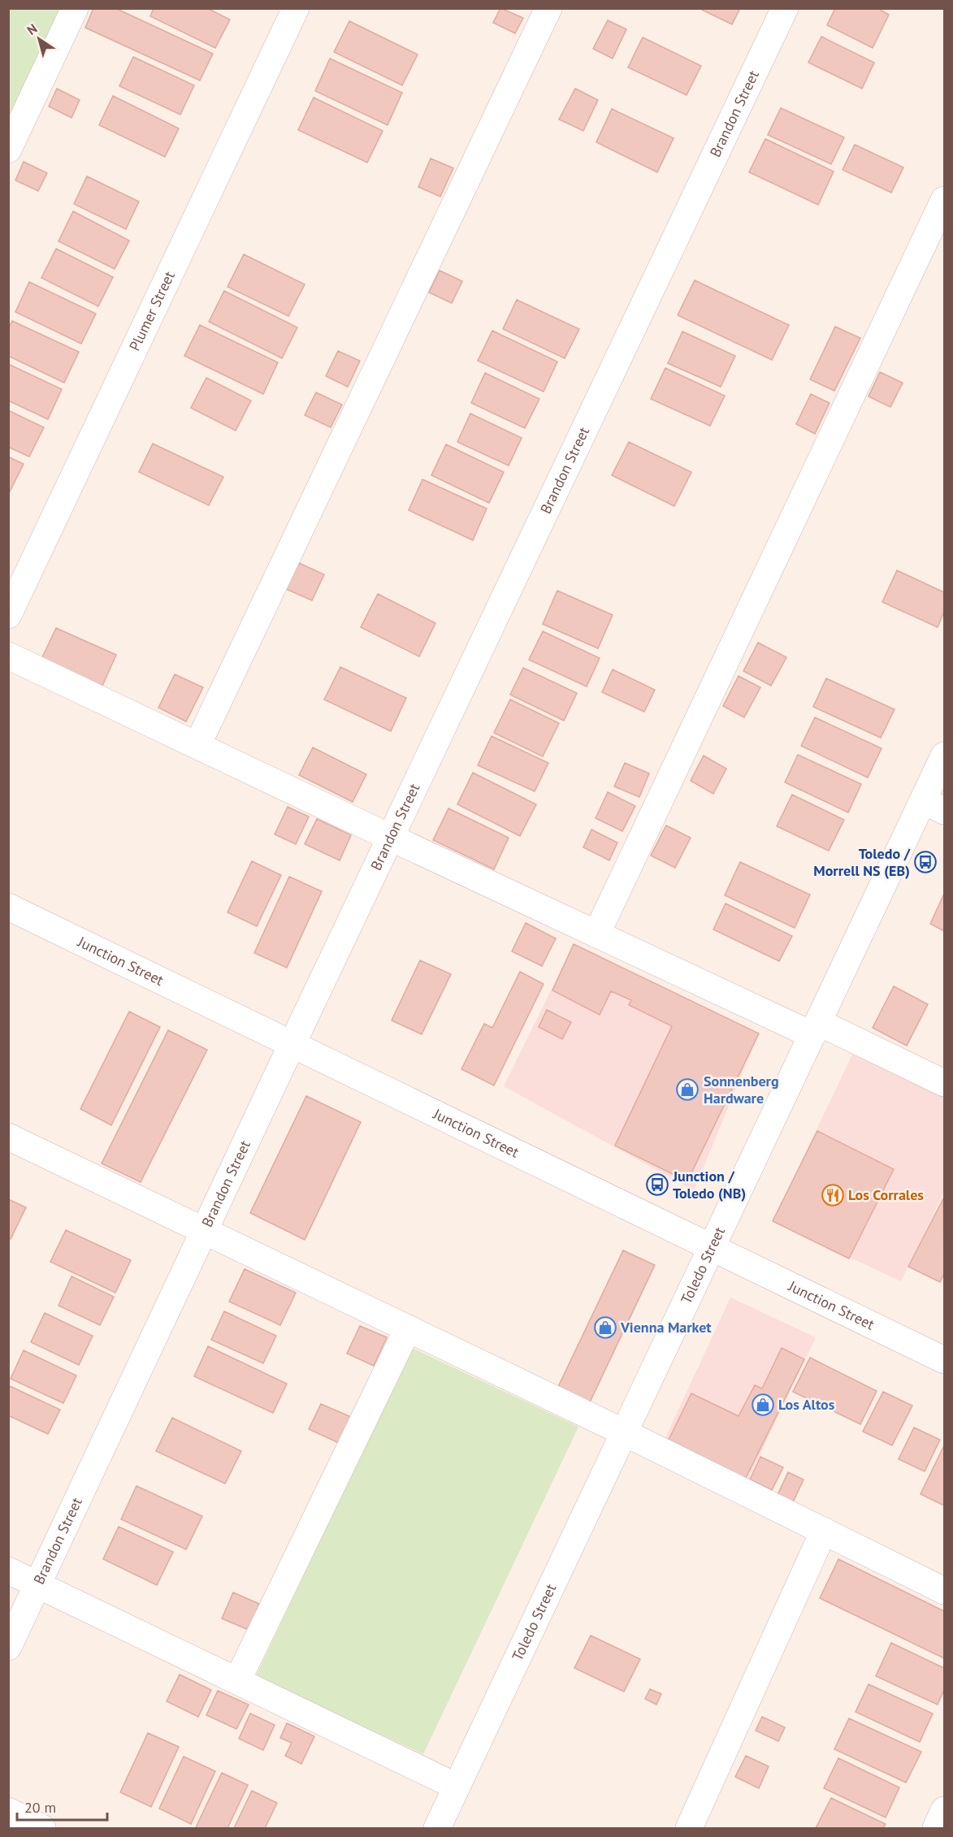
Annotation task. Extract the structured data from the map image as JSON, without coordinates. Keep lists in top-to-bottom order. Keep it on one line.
{"streets":{"street":["Brandon Street","Plumer Street","Junction Street","Toledo Street"]},"crossings":[["Brandon Street","Junction Street"],["Junction Street","Toledo Street"]],"places":{"bus stop":["Toledo / Morrell NS (EB)","Junction / Toledo (NB)"],"shop":["Sonnenberg Hardware","Vienna Market","Los Altos"],"restaurant":["Los Corrales"]},"scale_bar":"20 m","north":"top left"}
